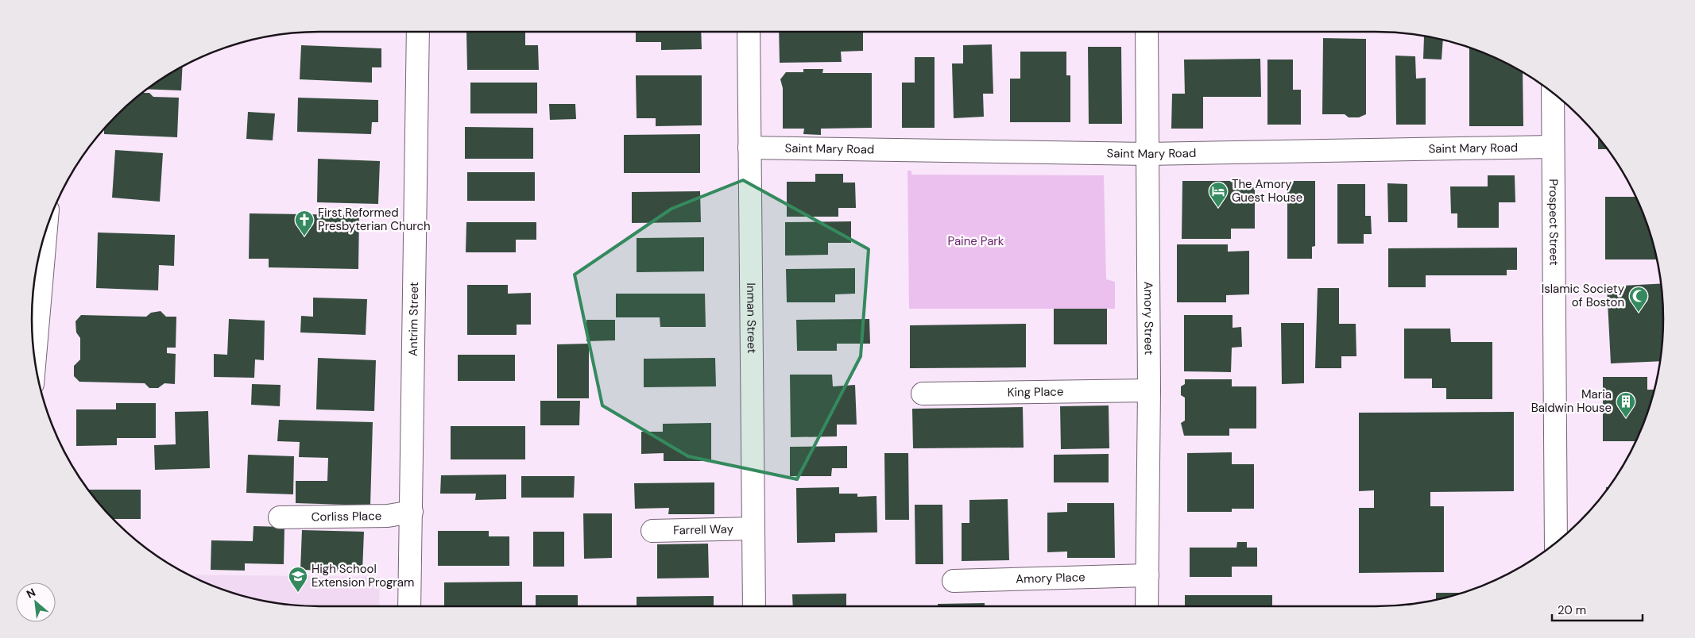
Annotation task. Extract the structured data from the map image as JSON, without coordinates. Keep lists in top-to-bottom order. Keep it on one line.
{"streets":{"street":["Saint Mary Road","Prospect Street","Inman Street","Amory Street","Antrim Street","King Place","Corliss Place","Farrell Way","Amory Place"]},"crossings":[["Saint Mary Road","Prospect Street"],["Saint Mary Road","Inman Street"],["Saint Mary Road","Amory Street"],["Inman Street","Farrell Way"],["Amory Street","King Place"],["Amory Street","Amory Place"],["Antrim Street","Corliss Place"]],"parks":["Paine Park"],"places":{"hotel":["The Amory Guest House"],"church":["First Reformed Presbyterian Church"],"mosque":["Islamic Society of Boston"],"building":["Maria Baldwin House"],"school or university":["High School Extension Program"]},"scale_bar":"20 m","north":"top left"}
